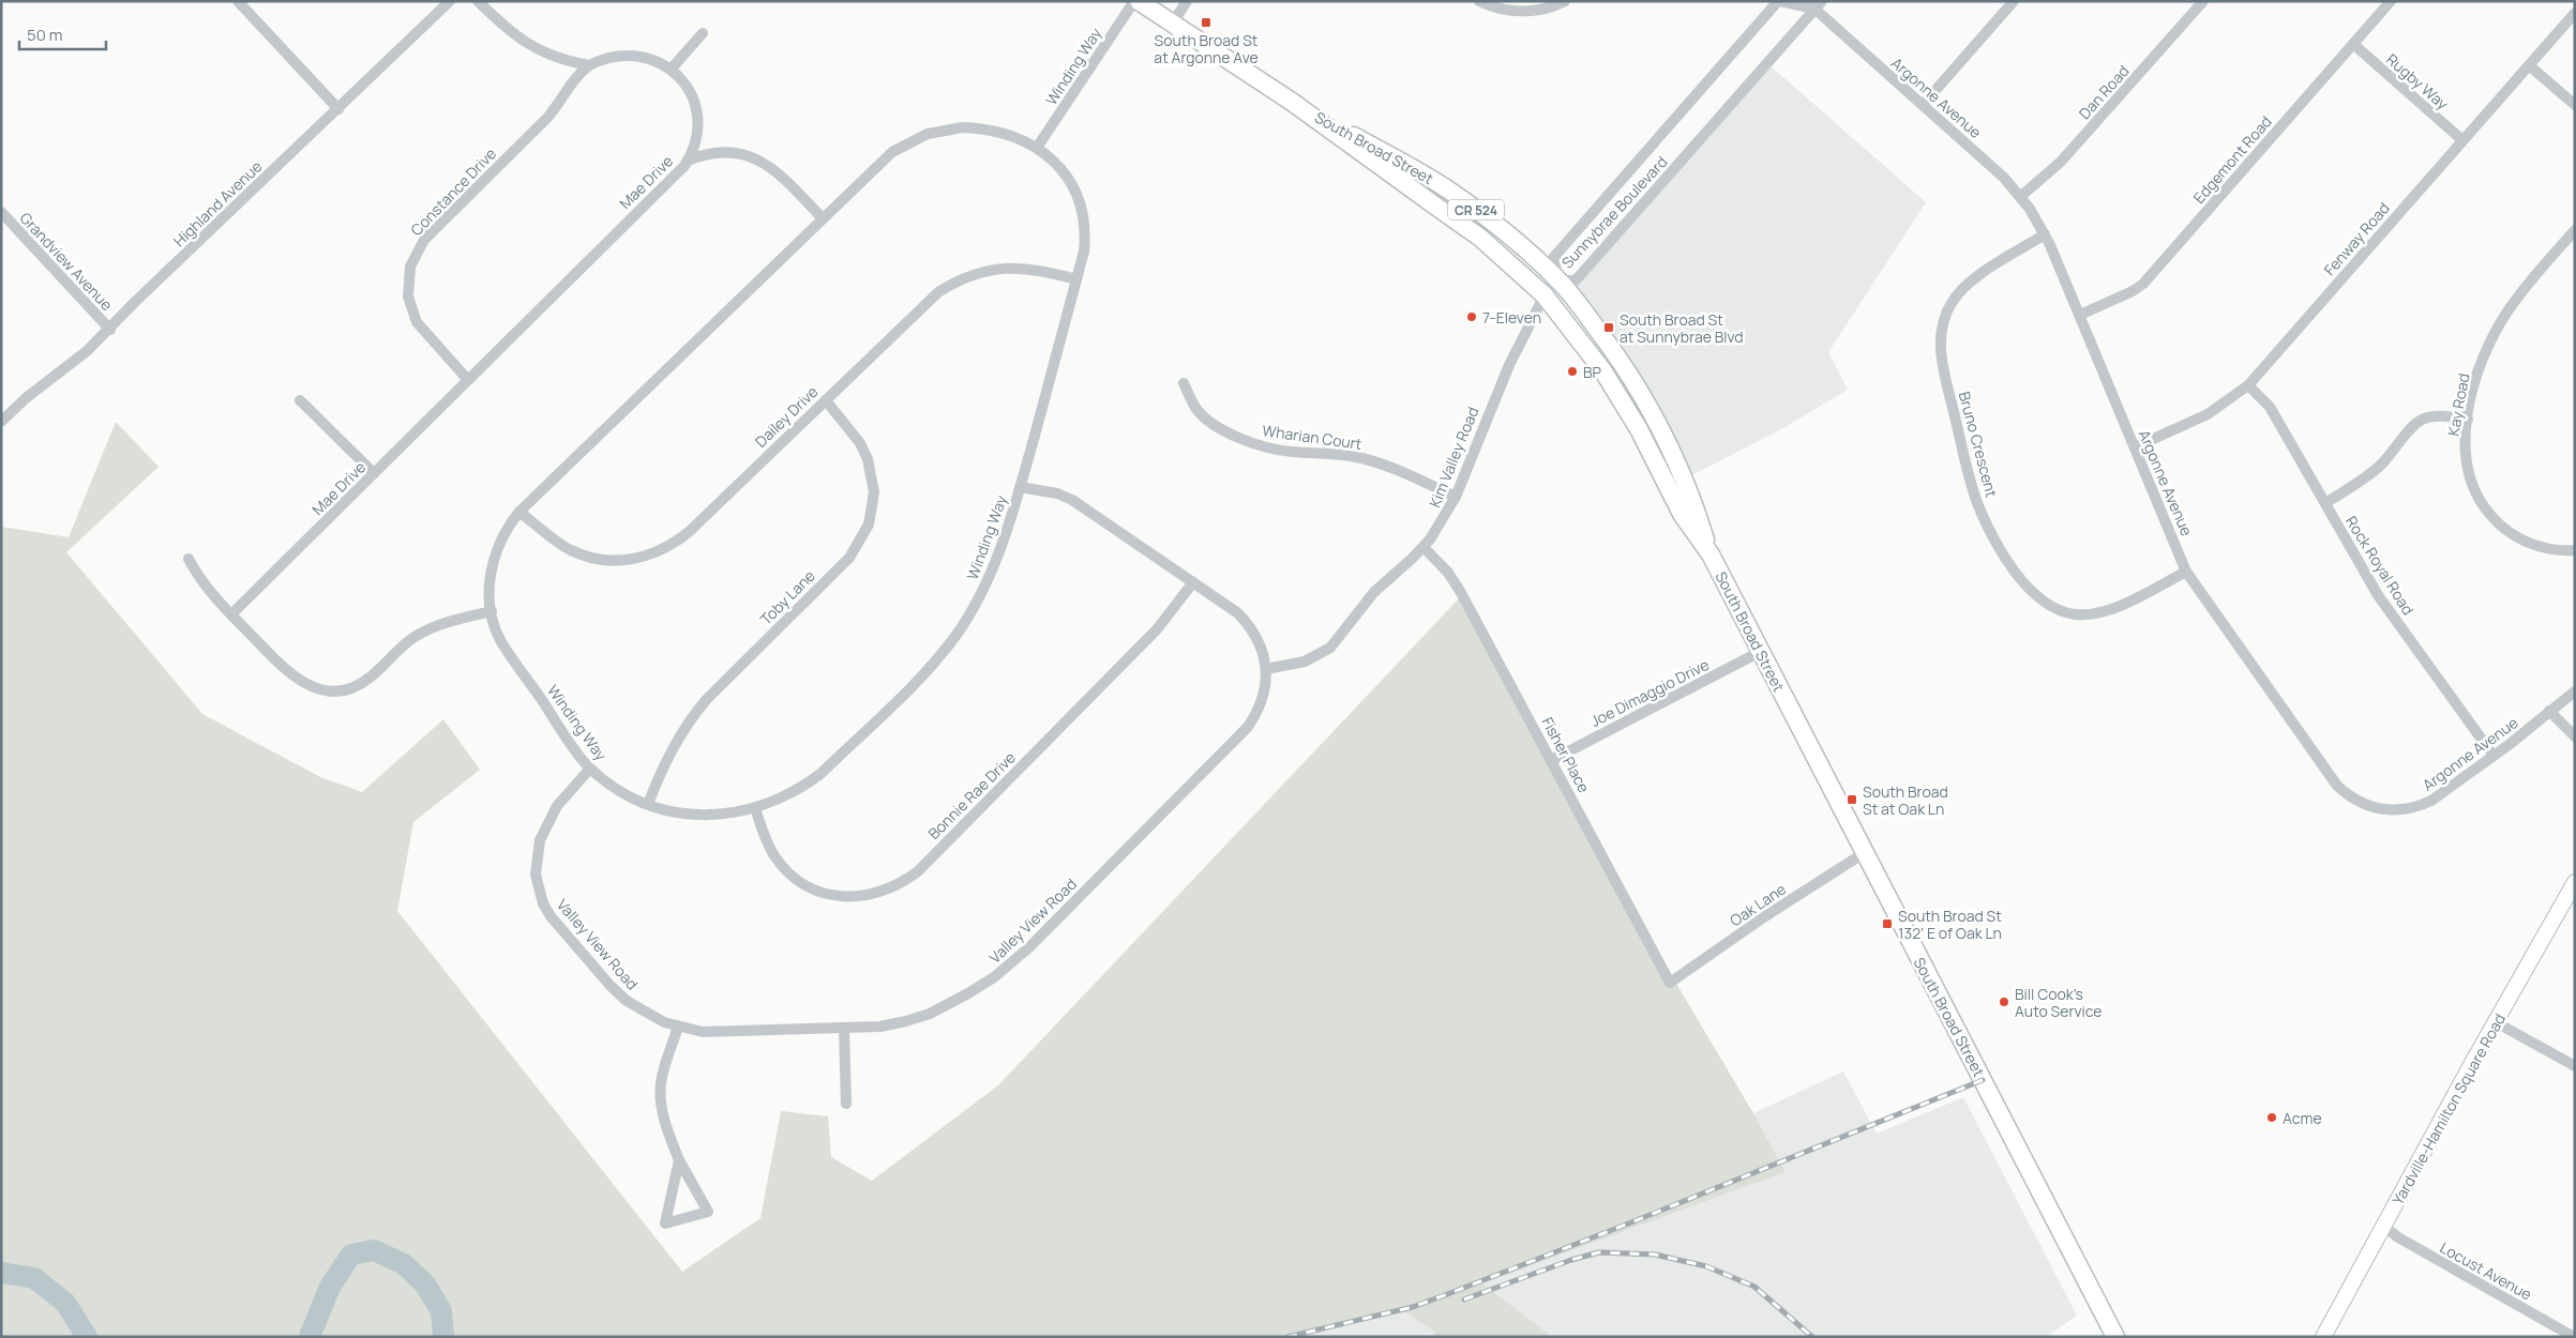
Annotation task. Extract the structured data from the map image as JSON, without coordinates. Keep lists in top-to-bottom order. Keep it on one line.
{"streets":{"main road":["South Broad Street","CR 524"],"street":["Winding Way","Rugby Way","Dan Road","Argonne Avenue","Edgemont Road","Mae Drive","Constance Drive","Highland Avenue","Sunnybrae Boulevard","Fenway Road","Grandview Avenue","Kay Road","Dailey Drive","Wharian Court","Bruno Crescent","Kim Valley Road","Rock Royal Road","Toby Lane","Joe Dimaggio Drive","Fisher Place","Bonnie Rae Drive","Oak Lane","Valley View Road","Yardville-Hamilton Square Road","Locust Avenue"]},"crossings":[["Winding Way","Dailey Drive"],["Winding Way","Toby Lane"],["Winding Way","Bonnie Rae Drive"],["Winding Way","Valley View Road"],["Rugby Way","Edgemont Road"],["Rugby Way","Fenway Road"],["Dan Road","Argonne Avenue"],["Argonne Avenue","Edgemont Road"],["Argonne Avenue","Sunnybrae Boulevard"],["Argonne Avenue","Fenway Road"],["Argonne Avenue","Bruno Crescent"],["Argonne Avenue","Rock Royal Road"],["South Broad Street","Sunnybrae Boulevard"],["South Broad Street","Kim Valley Road"],["South Broad Street","Joe Dimaggio Drive"],["South Broad Street","Oak Lane"],["Mae Drive","Constance Drive"],["Highland Avenue","Grandview Avenue"],["Sunnybrae Boulevard","Kim Valley Road"],["Fenway Road","Rock Royal Road"],["Dailey Drive","Toby Lane"],["Wharian Court","Kim Valley Road"],["Kim Valley Road","Fisher Place"],["Kim Valley Road","Valley View Road"],["Joe Dimaggio Drive","Fisher Place"],["Fisher Place","Oak Lane"],["Bonnie Rae Drive","Valley View Road"],["Yardville-Hamilton Square Road","Locust Avenue"]],"places":{"transit":["South Broad St at Argonne Ave","South Broad St at Sunnybrae Blvd","South Broad St at Oak Ln","South Broad St 132' E of Oak Ln"],"other":["7-Eleven","BP","Bill Cook's Auto Service","Acme"]},"scale_bar":"50 m"}
